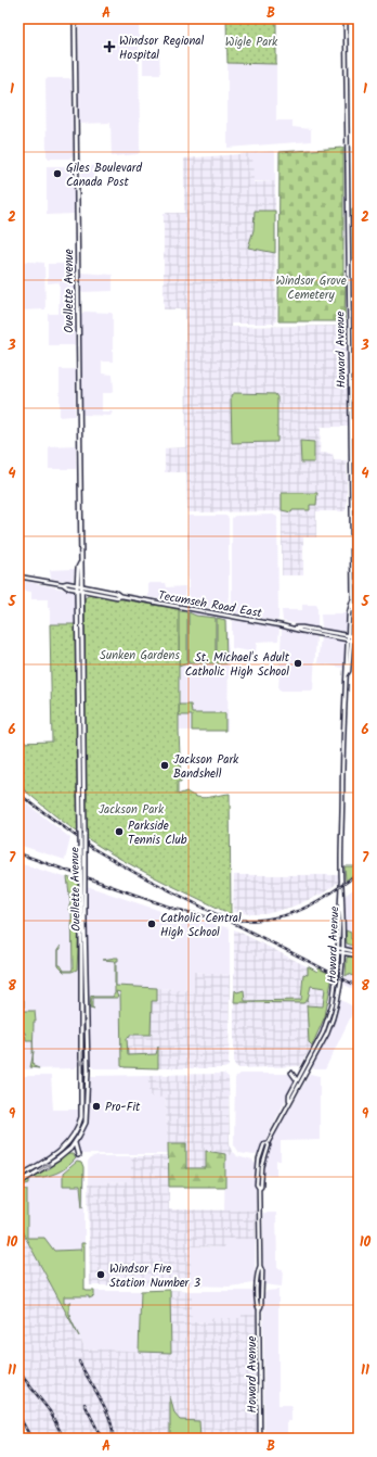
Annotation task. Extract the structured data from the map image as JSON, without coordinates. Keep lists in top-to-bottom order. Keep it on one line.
{"streets":{"main road":["Ouellette Avenue","Howard Avenue","Tecumseh Road East"]},"crossings":[["Ouellette Avenue","Tecumseh Road East"],["Howard Avenue","Tecumseh Road East"]],"parks":["Wigle Park","Windsor Grove Cemetery","Sunken Gardens","Jackson Park"],"places":{"health":["Windsor Regional Hospital"],"other":["Giles Boulevard Canada Post","St. Michael's Adult Catholic High School","Jackson Park Bandshell","Parkside Tennis Club","Catholic Central High School","Pro-Fit","Windsor Fire Station Number 3"]},"grid":{"columns":["A","B"],"rows":["1","2","3","4","5","6","7","8","9","10","11"]}}
